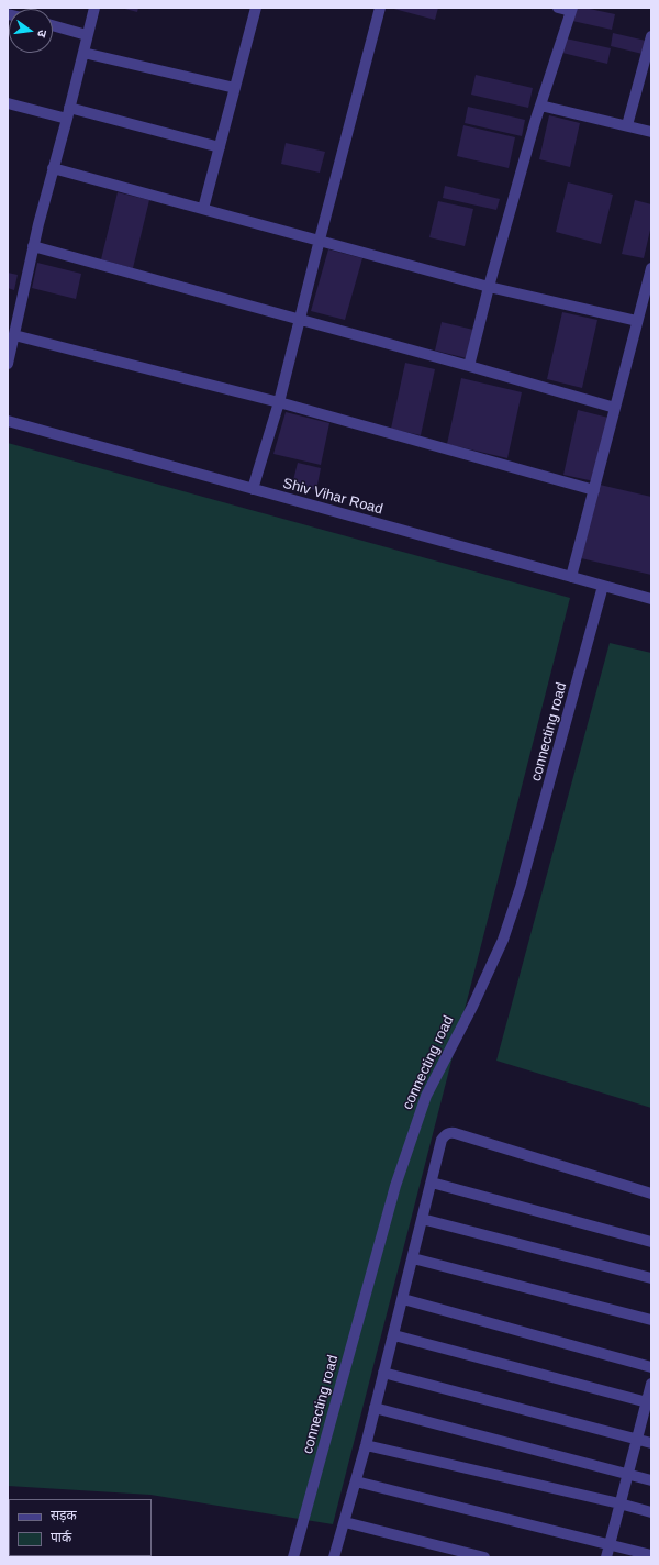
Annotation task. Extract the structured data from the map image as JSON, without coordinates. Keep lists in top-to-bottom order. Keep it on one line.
{"streets":{"street":["Shiv Vihar Road","connecting road"]},"crossings":[["Shiv Vihar Road","connecting road"]],"legend":["सड़क","पार्क"],"north":"right"}
